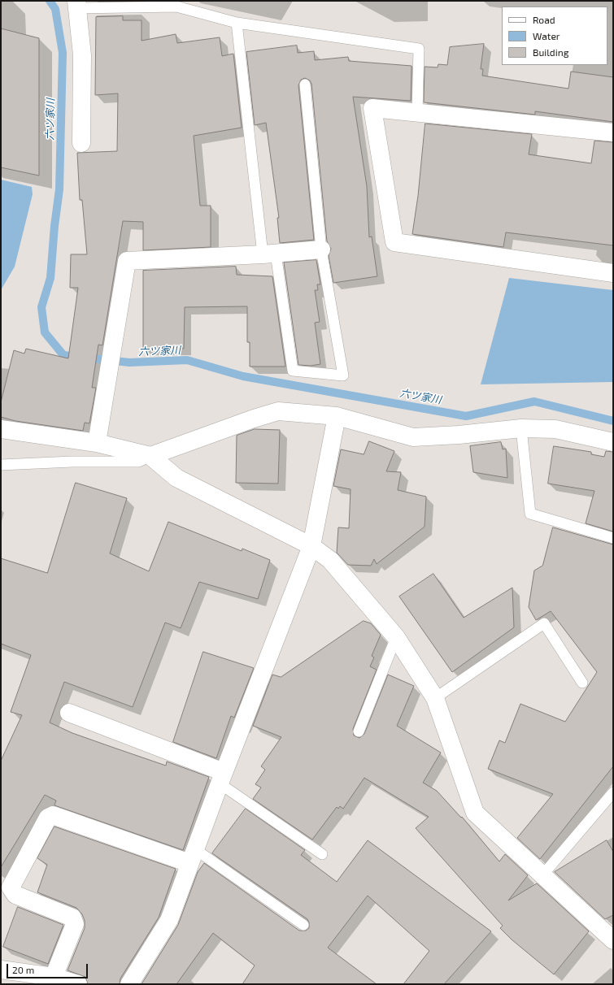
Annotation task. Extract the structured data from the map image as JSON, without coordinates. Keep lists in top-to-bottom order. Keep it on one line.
{"water":["六ツ家川"],"legend":["Road","Water","Building"],"scale_bar":"20 m"}
